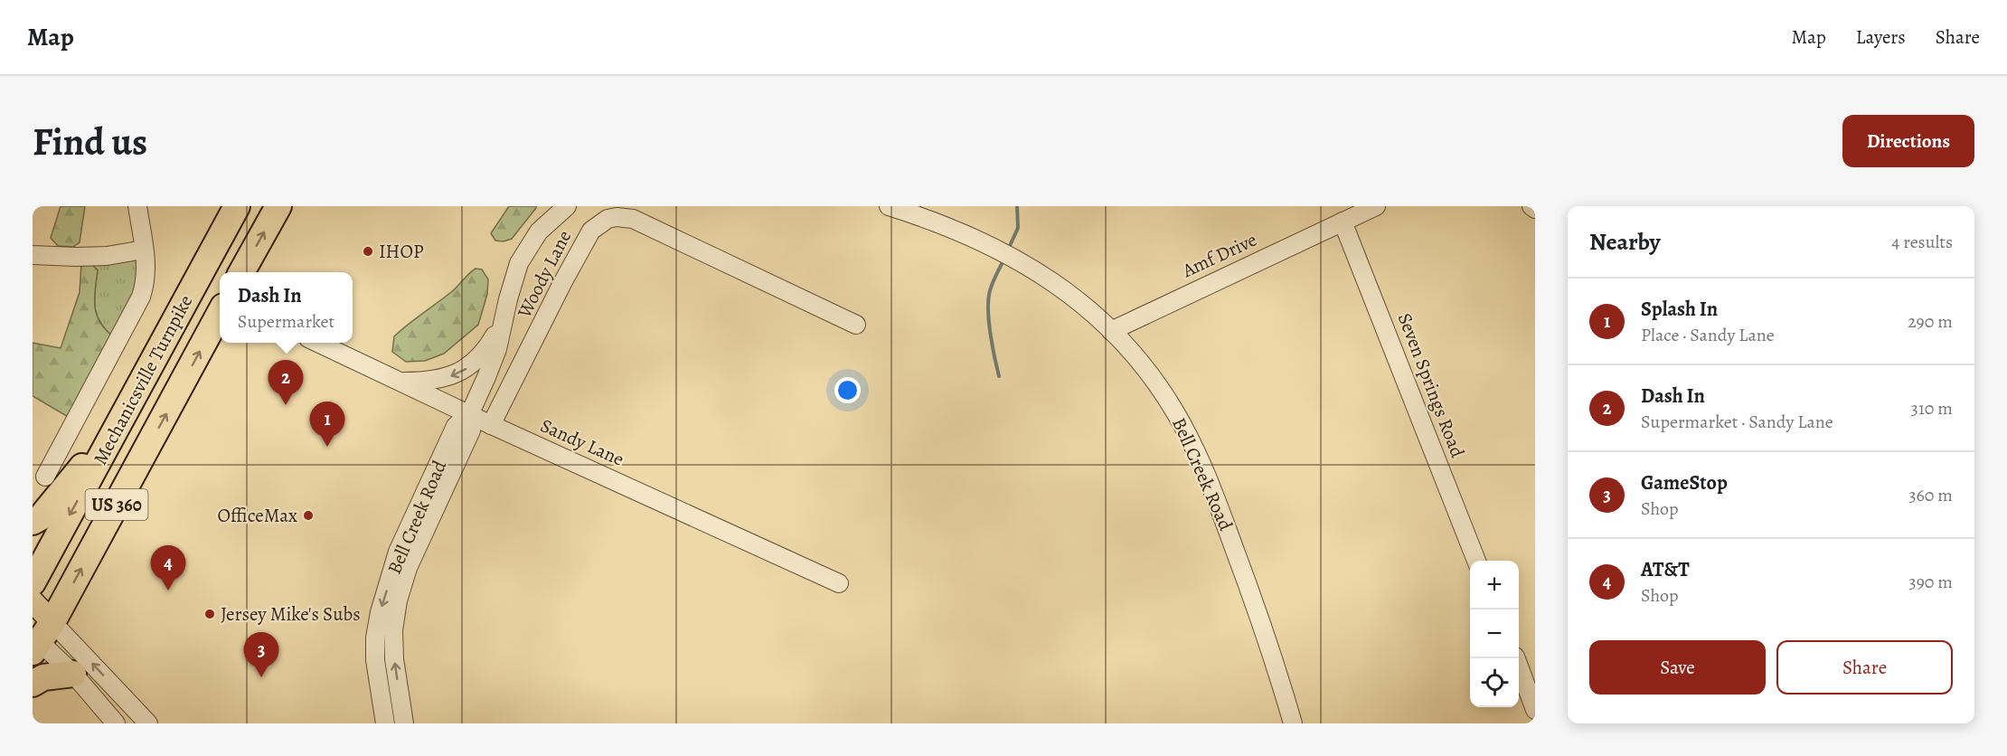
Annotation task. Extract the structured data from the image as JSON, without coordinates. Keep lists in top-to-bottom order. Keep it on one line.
{"streets":{"highway":["Mechanicsville Turnpike","US 360"],"street":["Amf Drive","Woody Lane","Seven Springs Road","Sandy Lane","Bell Creek Road"]},"crossings":[["Amf Drive","Seven Springs Road"],["Amf Drive","Bell Creek Road"],["Woody Lane","Sandy Lane"],["Sandy Lane","Bell Creek Road"]],"places":["IHOP","OfficeMax","Jersey Mike's Subs"],"page":{"header":"Map","nav":["Map","Layers","Share"],"buttons":["Directions",["Save","Share"]],"title":"Find us","heading":["Nearby","4 results"],"popup":["Dash In","Supermarket"],"list":[{"mark":"1","name":"Splash In","note":"Place · Sandy Lane","value":"290 m"},{"mark":"2","name":"Dash In","note":"Supermarket · Sandy Lane","value":"310 m"},{"mark":"3","name":"GameStop","note":"Shop","value":"360 m"},{"mark":"4","name":"AT&T","note":"Shop","value":"390 m"}],"pins":["2","1","4","3"],"map_buttons":["+","−"]}}
